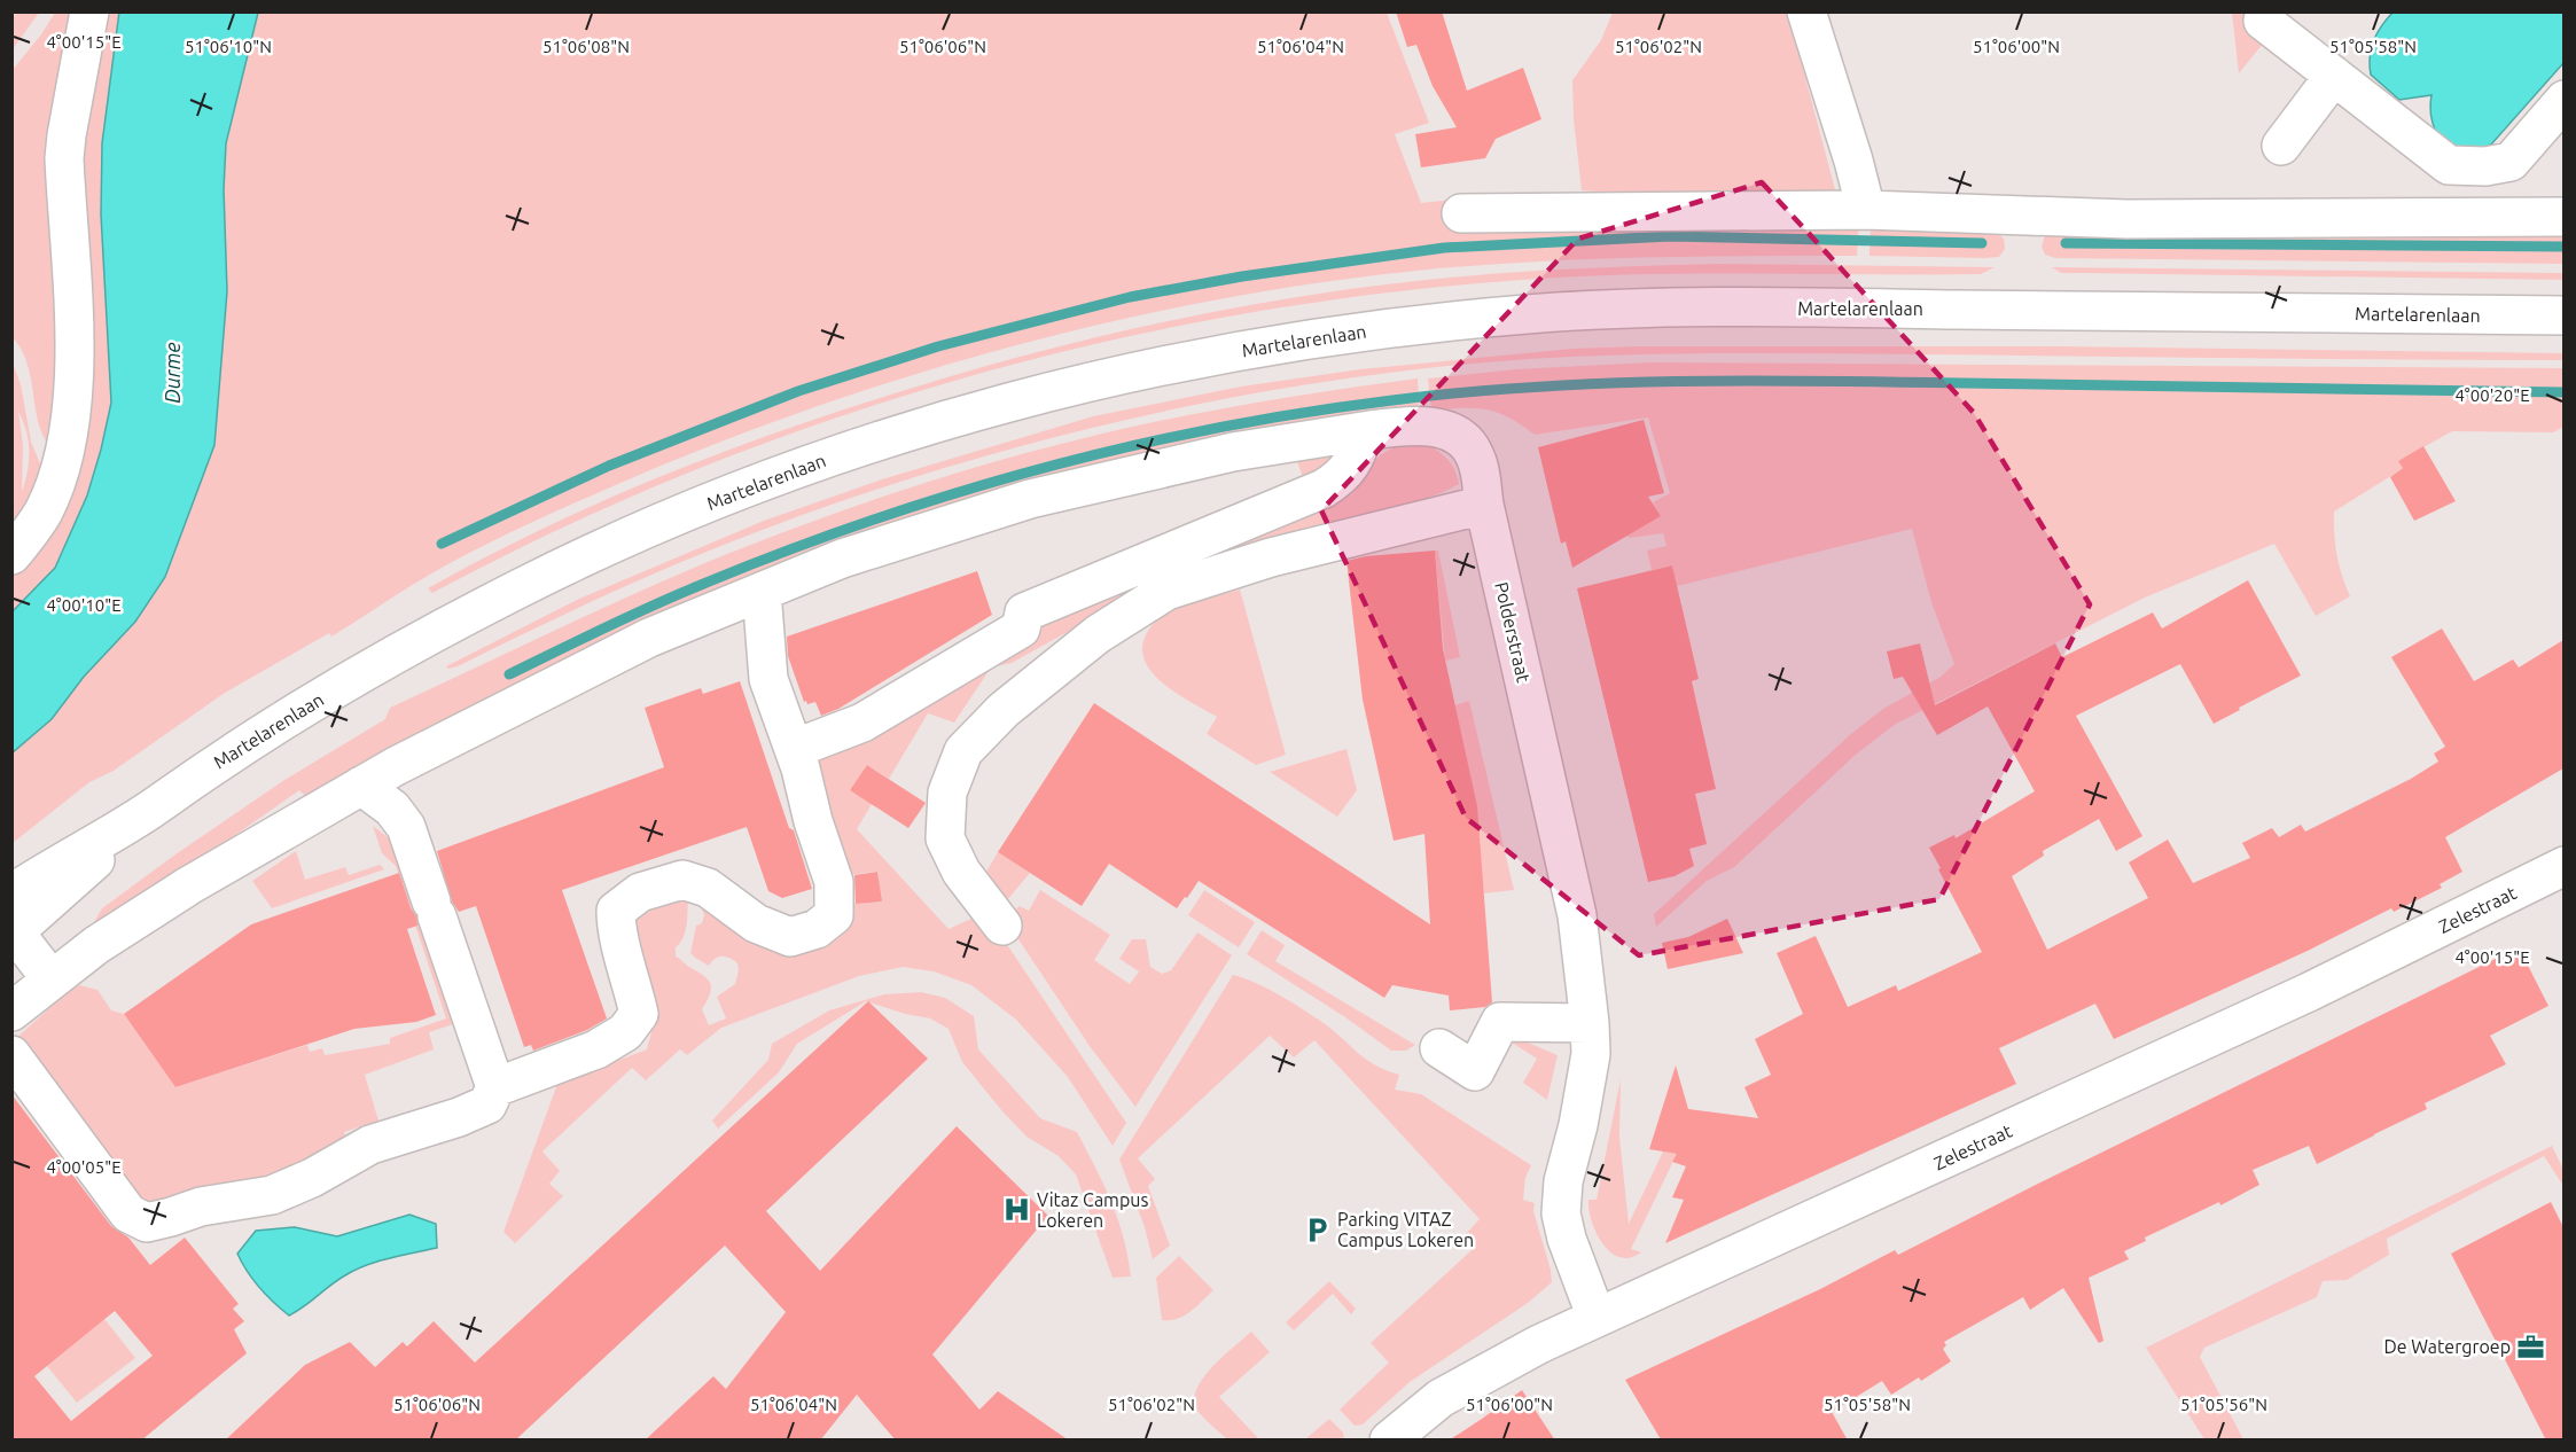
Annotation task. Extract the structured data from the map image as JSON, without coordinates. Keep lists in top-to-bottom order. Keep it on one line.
{"streets":{"street":["Martelarenlaan","Polderstraat","Zelestraat"]},"crossings":[["Polderstraat","Zelestraat"]],"water":["Durme"],"places":{"hospital":["Vitaz Campus Lokeren"],"parking":["Parking VITAZ Campus Lokeren"],"office":["De Watergroep"]},"coordinates":["4°00'15\"E","51°06'10\"N","51°06'08\"N","51°06'06\"N","51°06'04\"N","51°06'02\"N","51°06'00\"N","51°05'58\"N","4°00'20\"E","4°00'10\"E","4°00'05\"E","51°05'56\"N"]}
